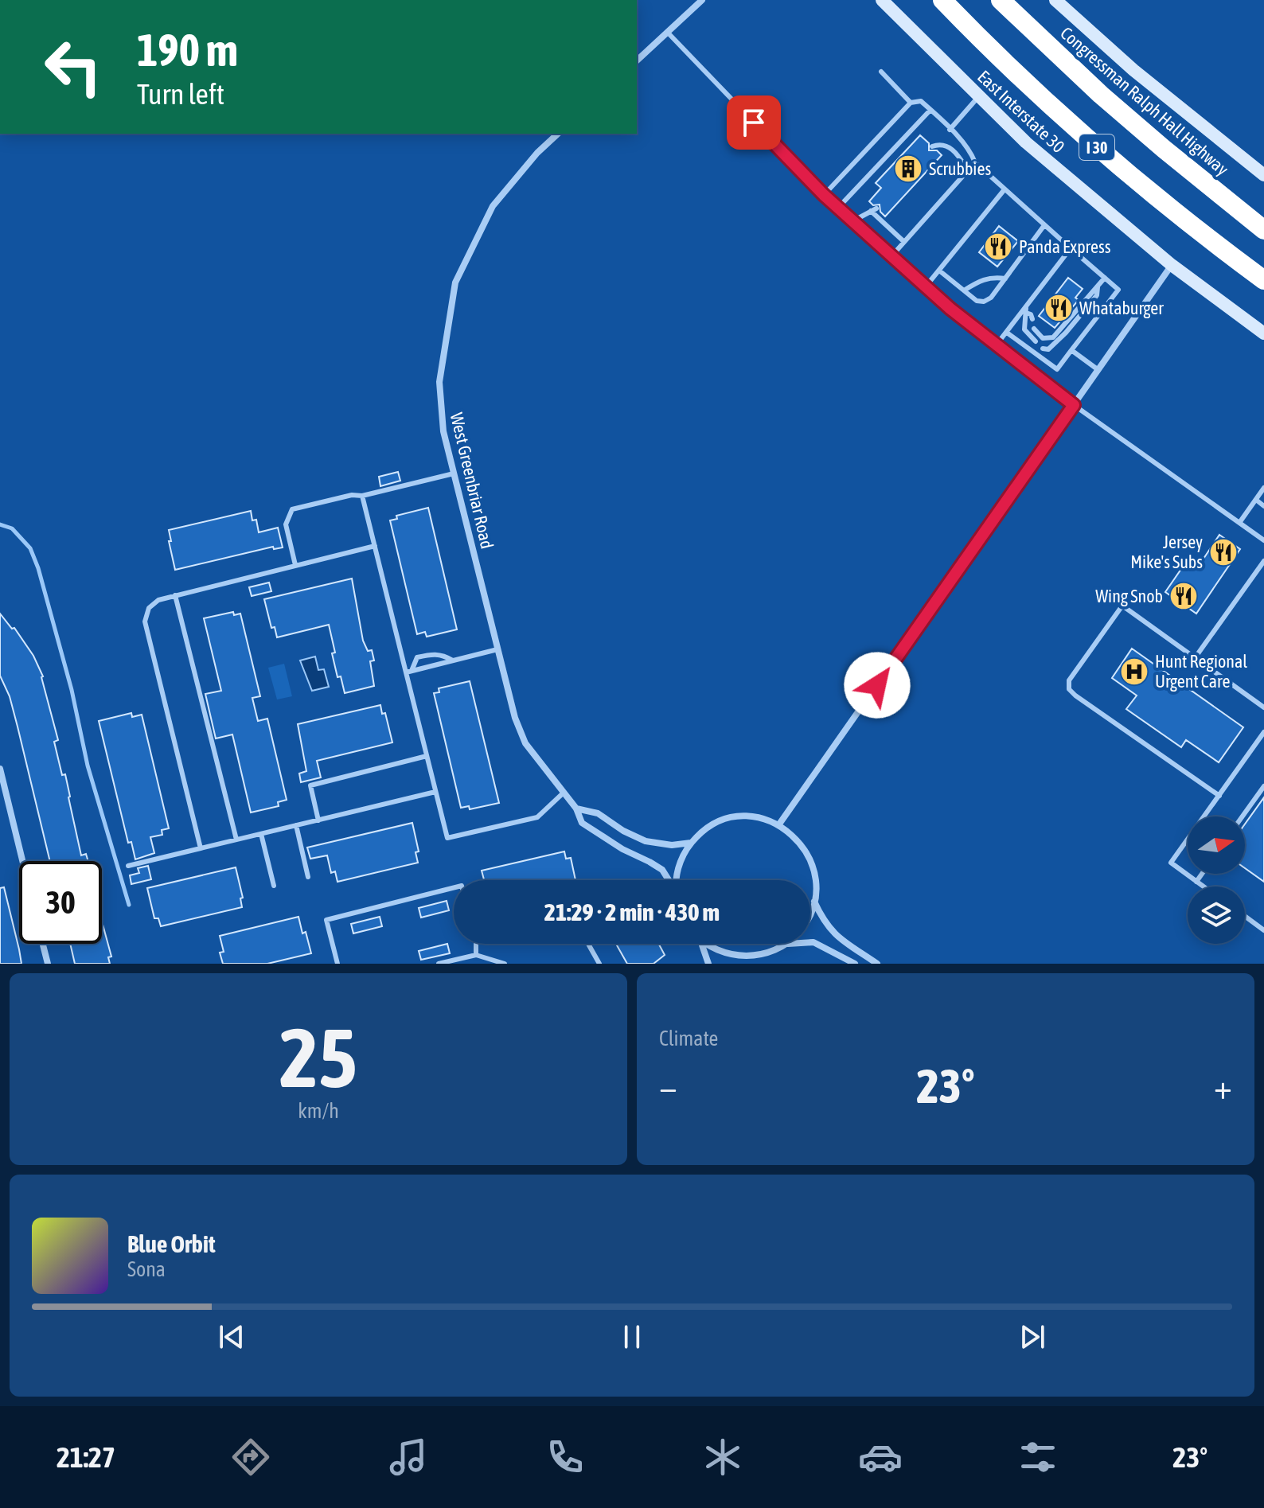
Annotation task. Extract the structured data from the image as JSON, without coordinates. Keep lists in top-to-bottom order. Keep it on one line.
{"streets":{"highway":["Congressman Ralph Hall Highway","I 30"],"main road":["East Interstate 30"],"street":["West Greenbriar Road"]},"places":{"building":["Scrubbies"],"restaurant":["Panda Express","Whataburger","Jersey Mike's Subs","Wing Snob"],"hospital":["Hunt Regional Urgent Care"]},"north":"right","page":{"turn":["190 m","Turn left"],"limit":"30","trip":"21:29 · 2 min · 430 m","tile":[["25","km/h"],"Climate"],"heat":["−","23°","+"],"song":["Blue Orbit","Sona"],"tabs":["21:27","23°"]}}
